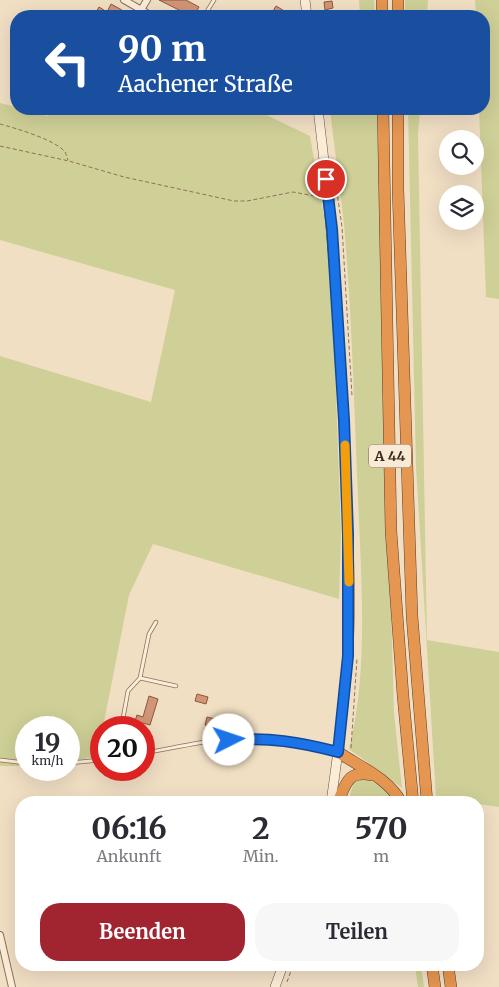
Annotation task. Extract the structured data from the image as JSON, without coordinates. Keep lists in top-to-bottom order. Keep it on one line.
{"streets":{"highway":["A 44"]},"page":{"turn":["90 m","Aachener Straße"],"speed":"19 km/h","limit":"20","eta":["06:16","Ankunft","2","Min.","570","m"],"buttons":["Beenden","Teilen"]}}
